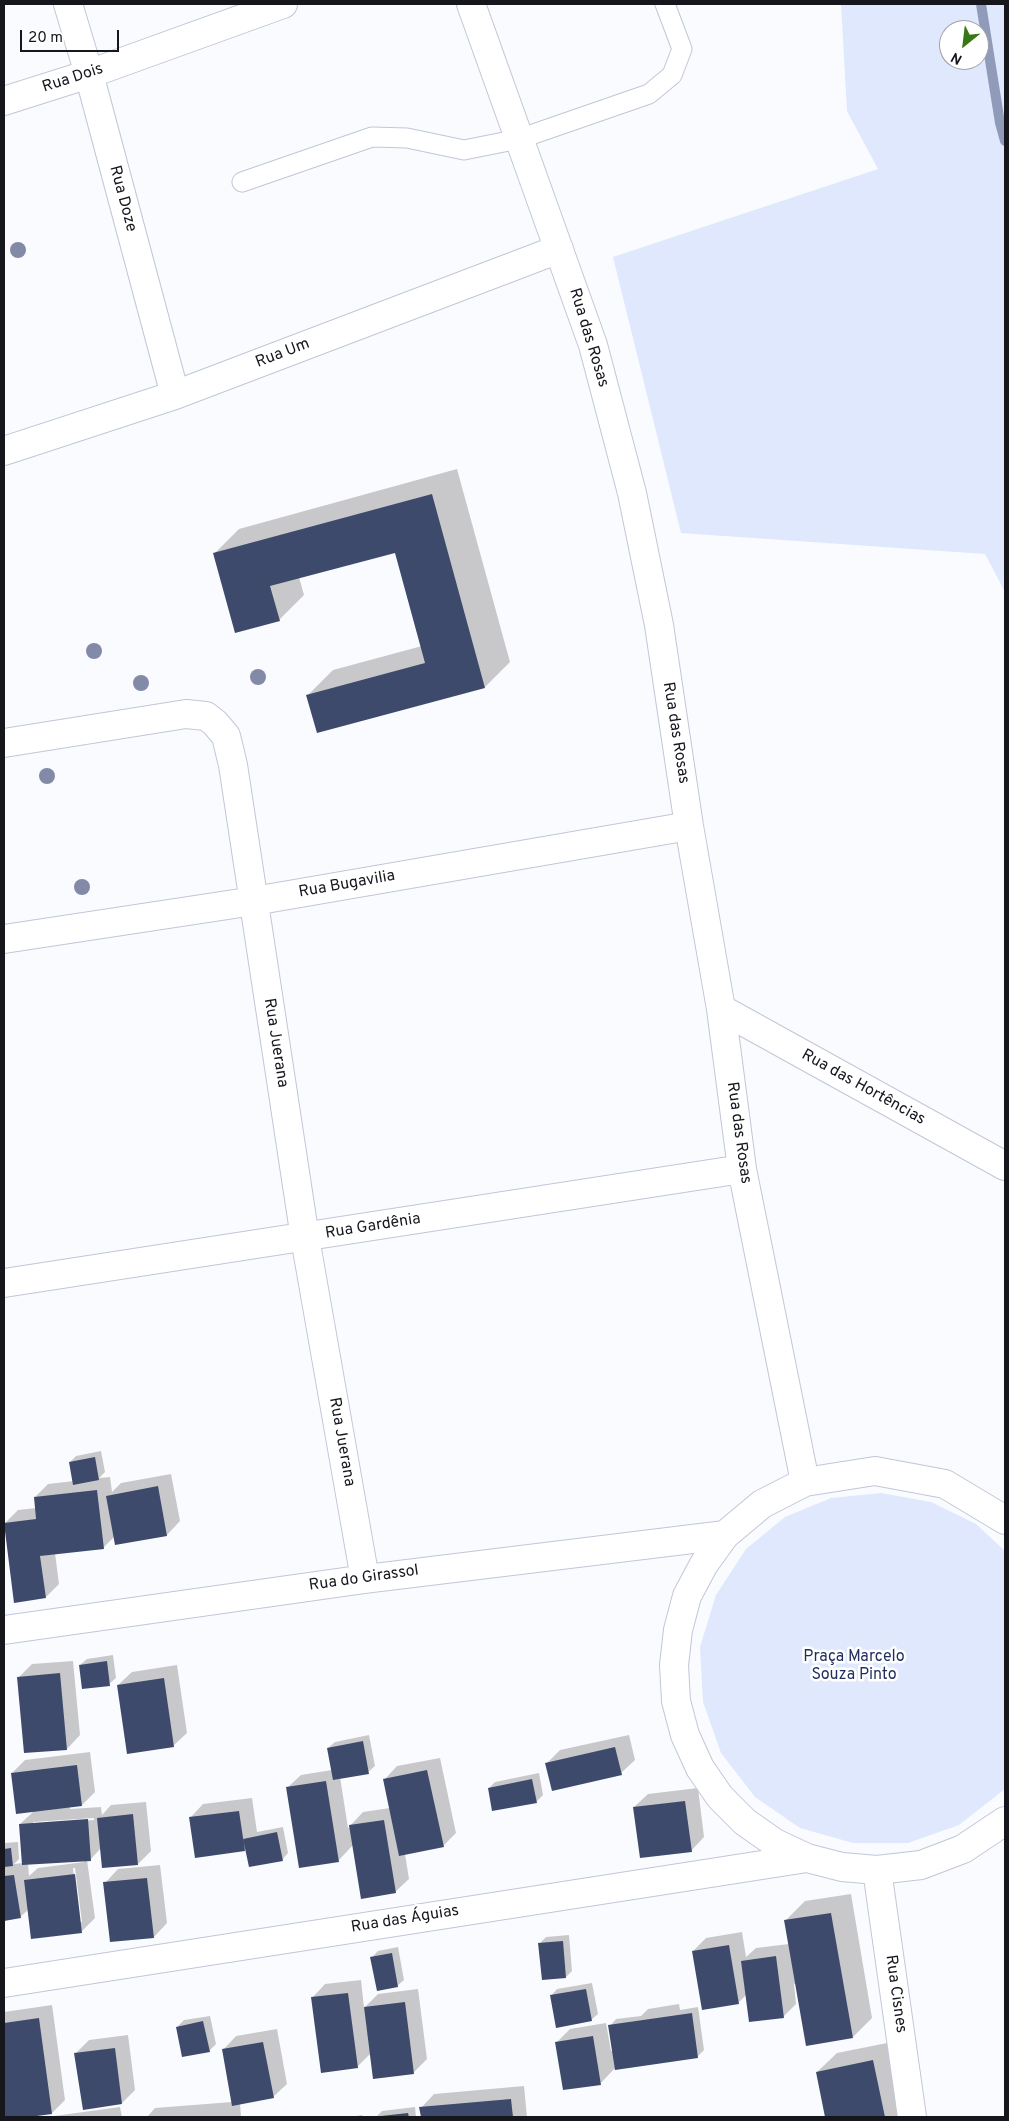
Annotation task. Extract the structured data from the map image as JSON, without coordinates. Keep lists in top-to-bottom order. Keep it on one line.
{"streets":{"street":["Rua Dois","Rua Doze","Rua das Rosas","Rua Um","Rua Bugavilia","Rua Juerana","Rua das Hortências","Rua Gardênia","Rua do Girassol","Rua das Águias","Rua Cisnes"]},"crossings":[["Rua Dois","Rua Doze"],["Rua Doze","Rua Um"],["Rua das Rosas","Rua Um"],["Rua das Rosas","Rua Bugavilia"],["Rua das Rosas","Rua das Hortências"],["Rua das Rosas","Rua Gardênia"],["Rua Bugavilia","Rua Juerana"],["Rua Juerana","Rua Gardênia"],["Rua Juerana","Rua do Girassol"]],"parks":["Praça Marcelo Souza Pinto"],"scale_bar":"20 m","north":"bottom left"}
